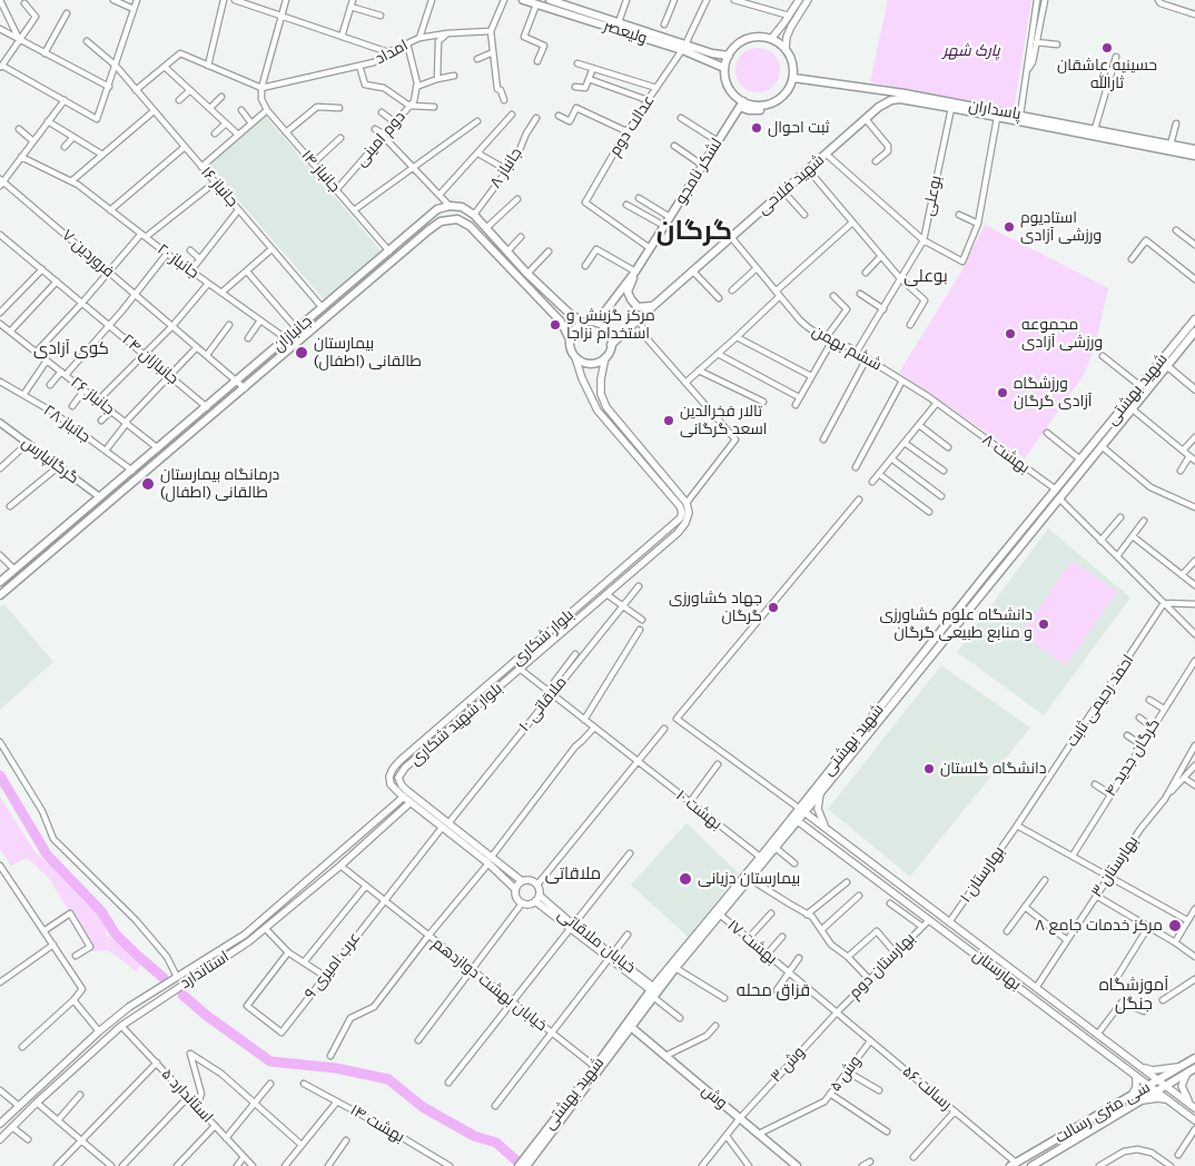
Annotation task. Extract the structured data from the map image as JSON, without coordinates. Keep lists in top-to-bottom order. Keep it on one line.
{"streets":{"main road":["ولیعصر","پاسداران","لشکر نامجو","شهید فلاحی","جانبازان","شهید بهشتی","بلوار شکاری","بلوار شهید شکاری","خیابان ملاقاتی","استاندارد","بهارستان","وش","سی متری رسالت"],"street":["امداد","عدالت دوم","دوم امینی","جانباز ۸","جانباز ۱۴","جانباز ۱۶","بوعلی","فروردین ۷","۲۰ جانباز","ششم بهمن","جانبازان ۲۴","جانباز ۲۶","جانباز ۲۸","۸ بهشت","گرگانپارس","احمد رحیمی ثابت","۱۰ ملاقاتی","گرگان جدید ۴","بهشت ۱۰","بهارستان ۳","۱ بهارستان","بهشت ۱۷","۹ عرب امیری","بهارستان دوم","خیابان بهشت دوازدهم","وش ۳","وش ۵","۵۶ رسالت","۵ استاندارد","بهشت ۱۴"]},"crossings":[["ولیعصر","پاسداران"],["ولیعصر","عدالت دوم"],["ولیعصر","لشکر نامجو"],["امداد","جانباز ۱۴"],["پاسداران","لشکر نامجو"],["پاسداران","شهید فلاحی"],["پاسداران","بوعلی"],["عدالت دوم","لشکر نامجو"],["دوم امینی","جانباز ۱۴"],["جانباز ۱۴","جانبازان"],["لشکر نامجو","شهید فلاحی"],["لشکر نامجو","جانبازان"],["لشکر نامجو","بلوار شکاری"],["شهید فلاحی","جانبازان"],["شهید فلاحی","ششم بهمن"],["شهید فلاحی","بلوار شکاری"],["جانباز ۱۶","جانبازان"],["بوعلی","ششم بهمن"],["فروردین ۷","جانبازان"],["۲۰ جانباز","جانبازان"],["جانبازان","جانبازان ۲۴"],["جانبازان","جانباز ۲۶"],["جانبازان","جانباز ۲۸"],["جانبازان","گرگانپارس"],["جانبازان","بلوار شکاری"],["ششم بهمن","۸ بهشت"],["شهید بهشتی","۸ بهشت"],["شهید بهشتی","بهشت ۱۰"],["شهید بهشتی","خیابان ملاقاتی"],["شهید بهشتی","بهشت ۱۷"],["شهید بهشتی","بهارستان"],["شهید بهشتی","خیابان بهشت دوازدهم"],["شهید بهشتی","وش"],["بلوار شکاری","۱۰ ملاقاتی"],["بلوار شکاری","بلوار شهید شکاری"],["بلوار شکاری","خیابان ملاقاتی"],["بلوار شکاری","استاندارد"],["احمد رحیمی ثابت","۱ بهارستان"],["۱۰ ملاقاتی","بهشت ۱۰"],["۱۰ ملاقاتی","۹ عرب امیری"],["۱۰ ملاقاتی","خیابان بهشت دوازدهم"],["بلوار شهید شکاری","بهشت ۱۰"],["بهارستان ۳","بهارستان"],["۱ بهارستان","بهارستان"],["بهشت ۱۷","بهارستان دوم"],["بهشت ۱۷","وش ۳"],["بهشت ۱۷","۵۶ رسالت"],["۹ عرب امیری","خیابان بهشت دوازدهم"],["بهارستان دوم","بهارستان"],["بهارستان دوم","وش ۳"],["بهارستان دوم","۵۶ رسالت"],["استاندارد","خیابان بهشت دوازدهم"],["استاندارد","۵ استاندارد"],["بهارستان","سی متری رسالت"],["وش ۳","۵۶ رسالت"],["وش ۳","وش"],["وش ۵","۵۶ رسالت"],["وش ۵","وش"],["۵۶ رسالت","سی متری رسالت"]],"districts":["گرگان","بوعلی","کوی آزادی","ملاقاتی","آموزشگاه جنگل","قزاق محله"],"parks":["پارک شهر"],"places":["حسینیه عاشقان ثارالله","ثبت احوال","استادیوم ورزشی آزادی","مرکز گزینش و استخدام نزاجا","مجموعه ورزشی آزادی","بیمارستان طالقانی (اطفال)","ورزشگاه آزادی گرگان","تالار فخرالدین اسعد گرگانی","درمانگاه بیمارستان طالقانی (اطفال)","جهاد کشاورزی گرگان","دانشگاه علوم کشاورزی و منابع طبیعی گرگان","دانشگاه گلستان","بیمارستان دزیانی","مرکز خدمات جامع ۸"]}
